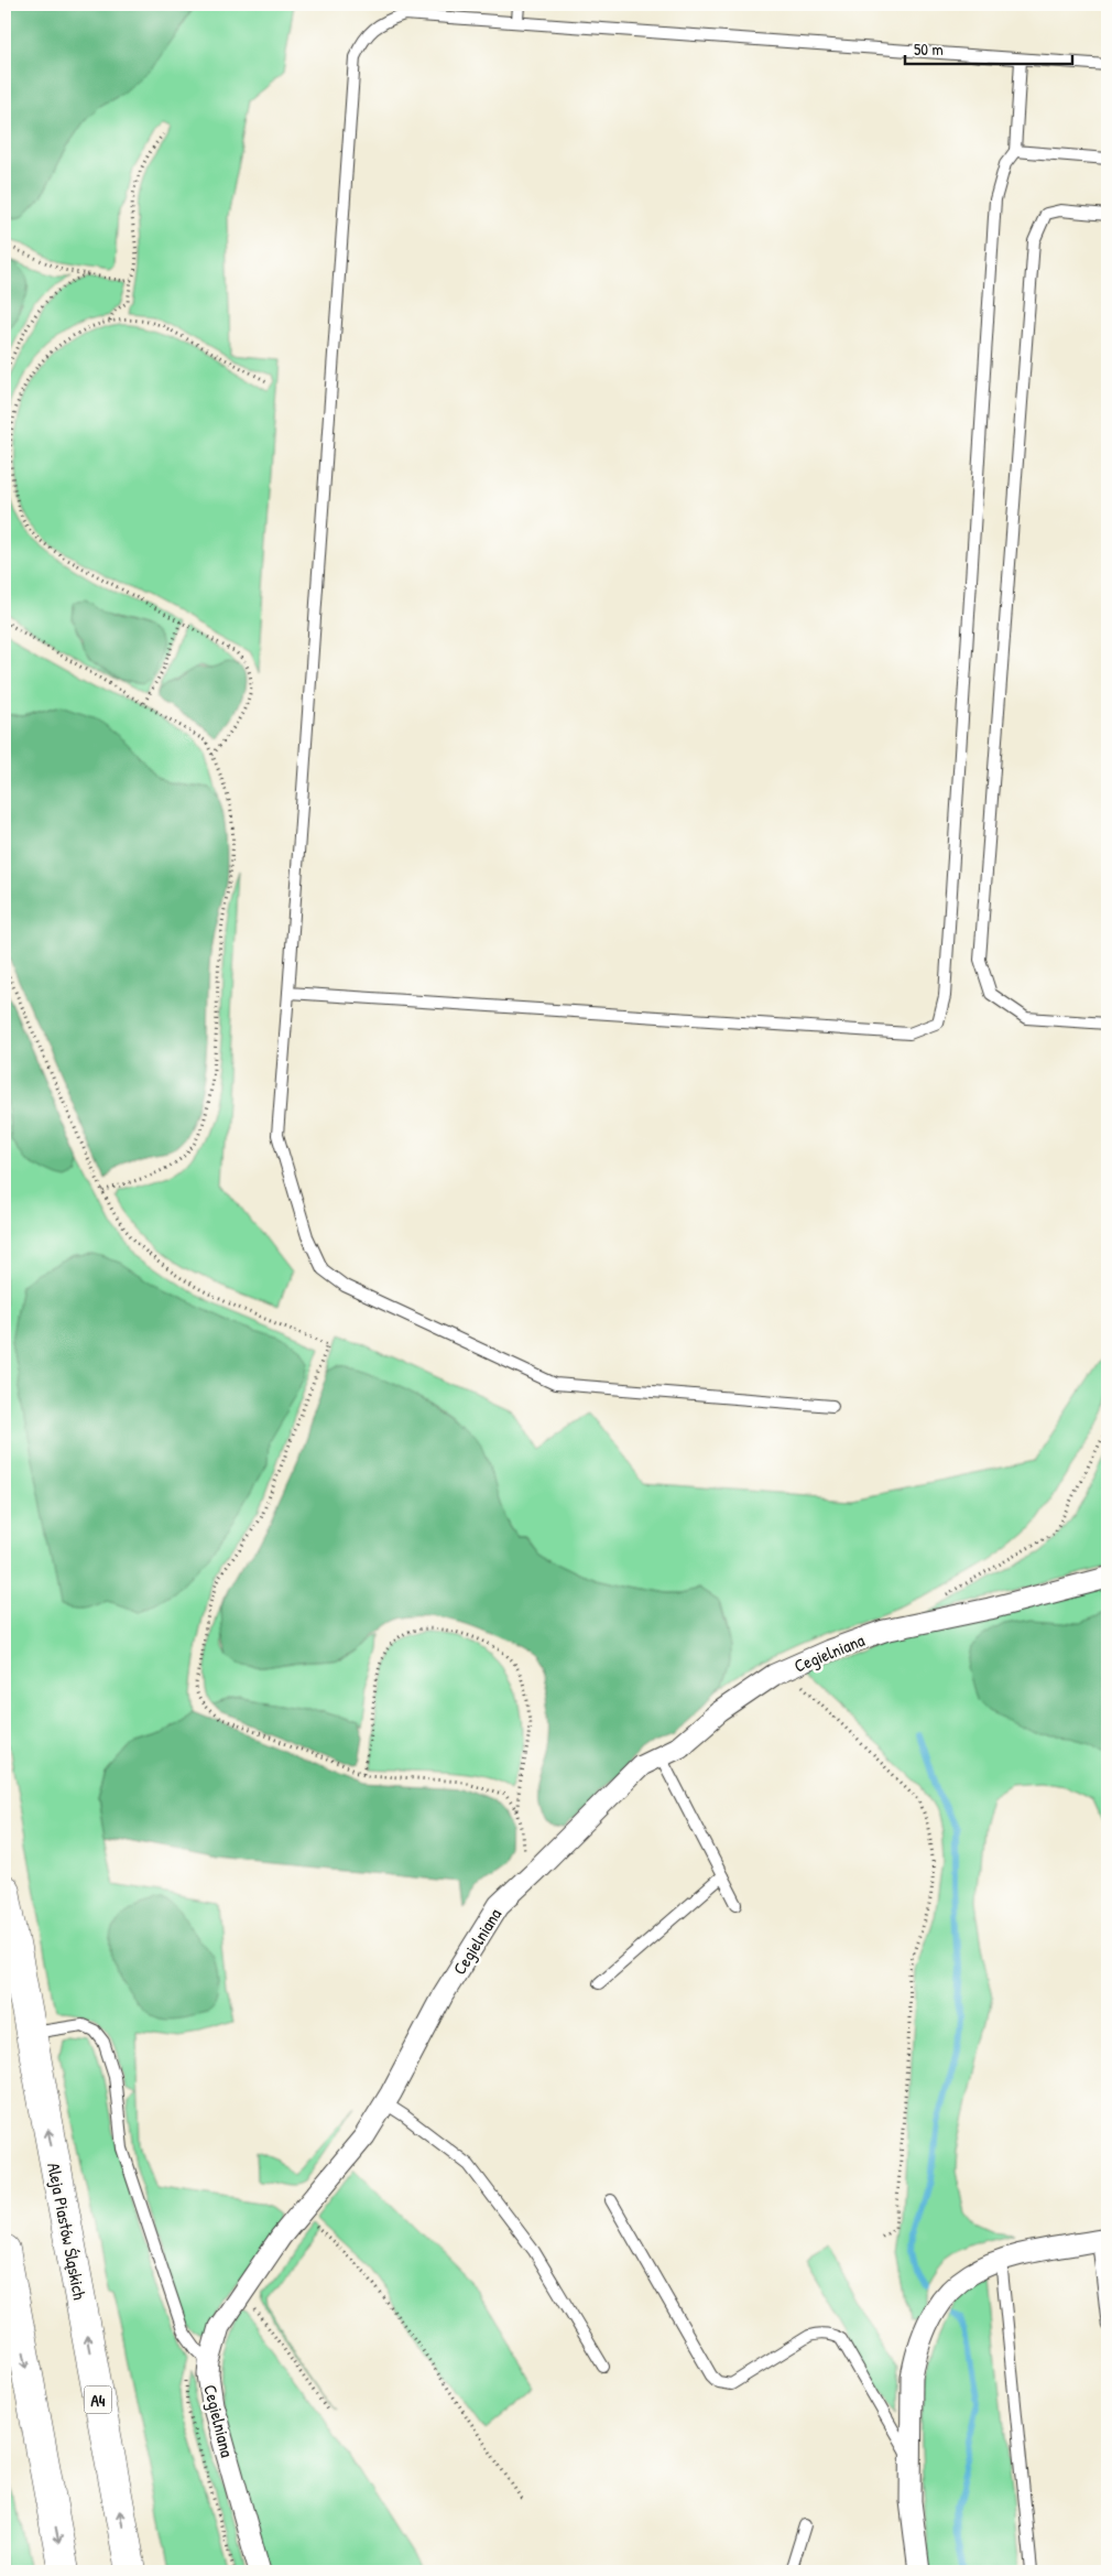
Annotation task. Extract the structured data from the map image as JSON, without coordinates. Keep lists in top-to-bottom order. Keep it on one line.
{"streets":{"highway":["Aleja Piastów Śląskich","A4"],"street":["Cegielniana"]},"scale_bar":"50 m"}
